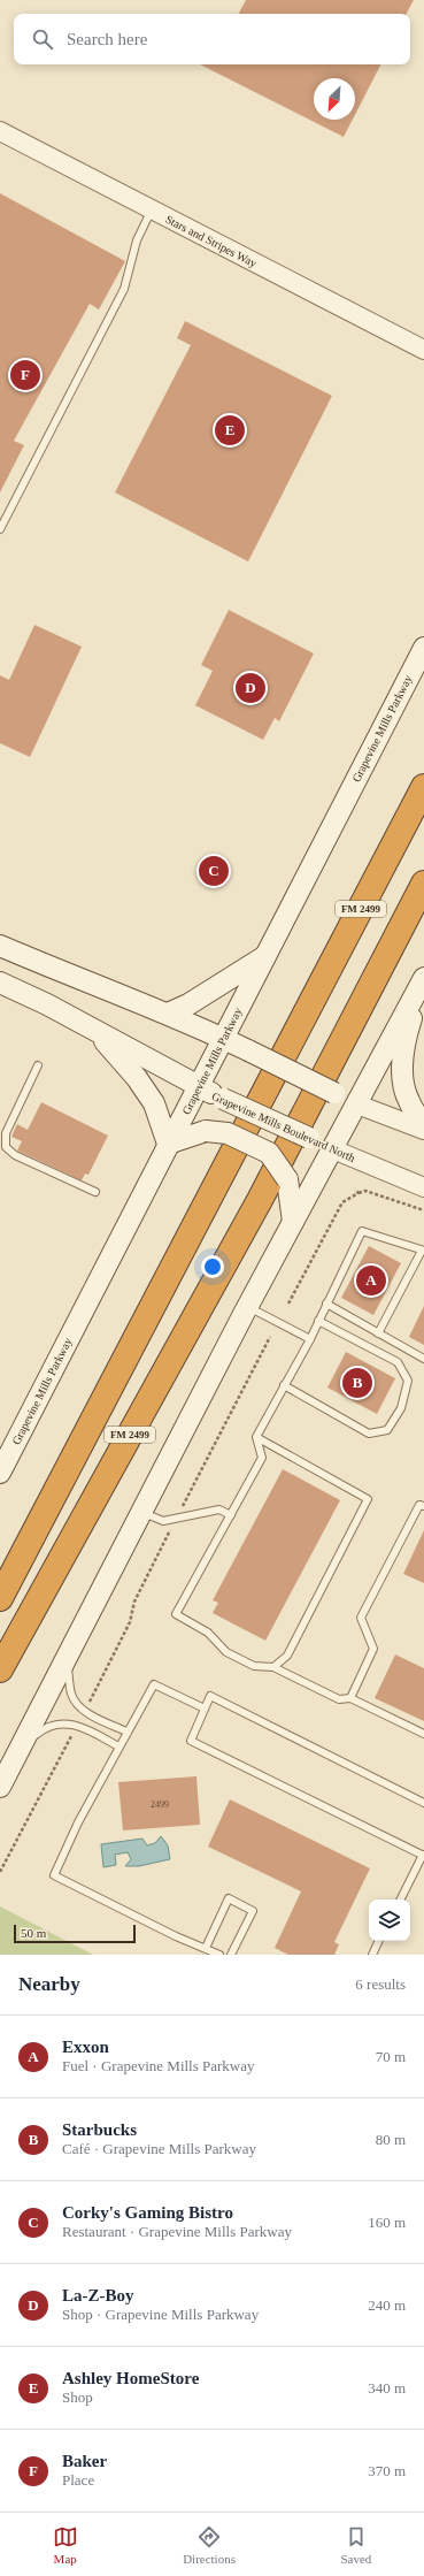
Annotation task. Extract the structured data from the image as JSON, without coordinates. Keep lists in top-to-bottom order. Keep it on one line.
{"streets":{"highway":["FM 2499"],"main road":["Grapevine Mills Parkway","Grapevine Mills Boulevard North"],"street":["Stars and Stripes Way"]},"crossings":[["Grapevine Mills Parkway","Grapevine Mills Boulevard North"]],"house_numbers":["2499"],"scale_bar":"50 m","north":"bottom left","page":{"search":"Search here","pins":["F","E","D","C","A","B"],"scale":"50 m","heading":["Nearby","6 results"],"list":[{"mark":"A","name":"Exxon","note":"Fuel · Grapevine Mills Parkway","value":"70 m"},{"mark":"B","name":"Starbucks","note":"Café · Grapevine Mills Parkway","value":"80 m"},{"mark":"C","name":"Corky's Gaming Bistro","note":"Restaurant · Grapevine Mills Parkway","value":"160 m"},{"mark":"D","name":"La-Z-Boy","note":"Shop · Grapevine Mills Parkway","value":"240 m"},{"mark":"E","name":"Ashley HomeStore","note":"Shop","value":"340 m"},{"mark":"F","name":"Baker","note":"Place","value":"370 m"}],"nav":["Map","Directions","Saved"]}}
